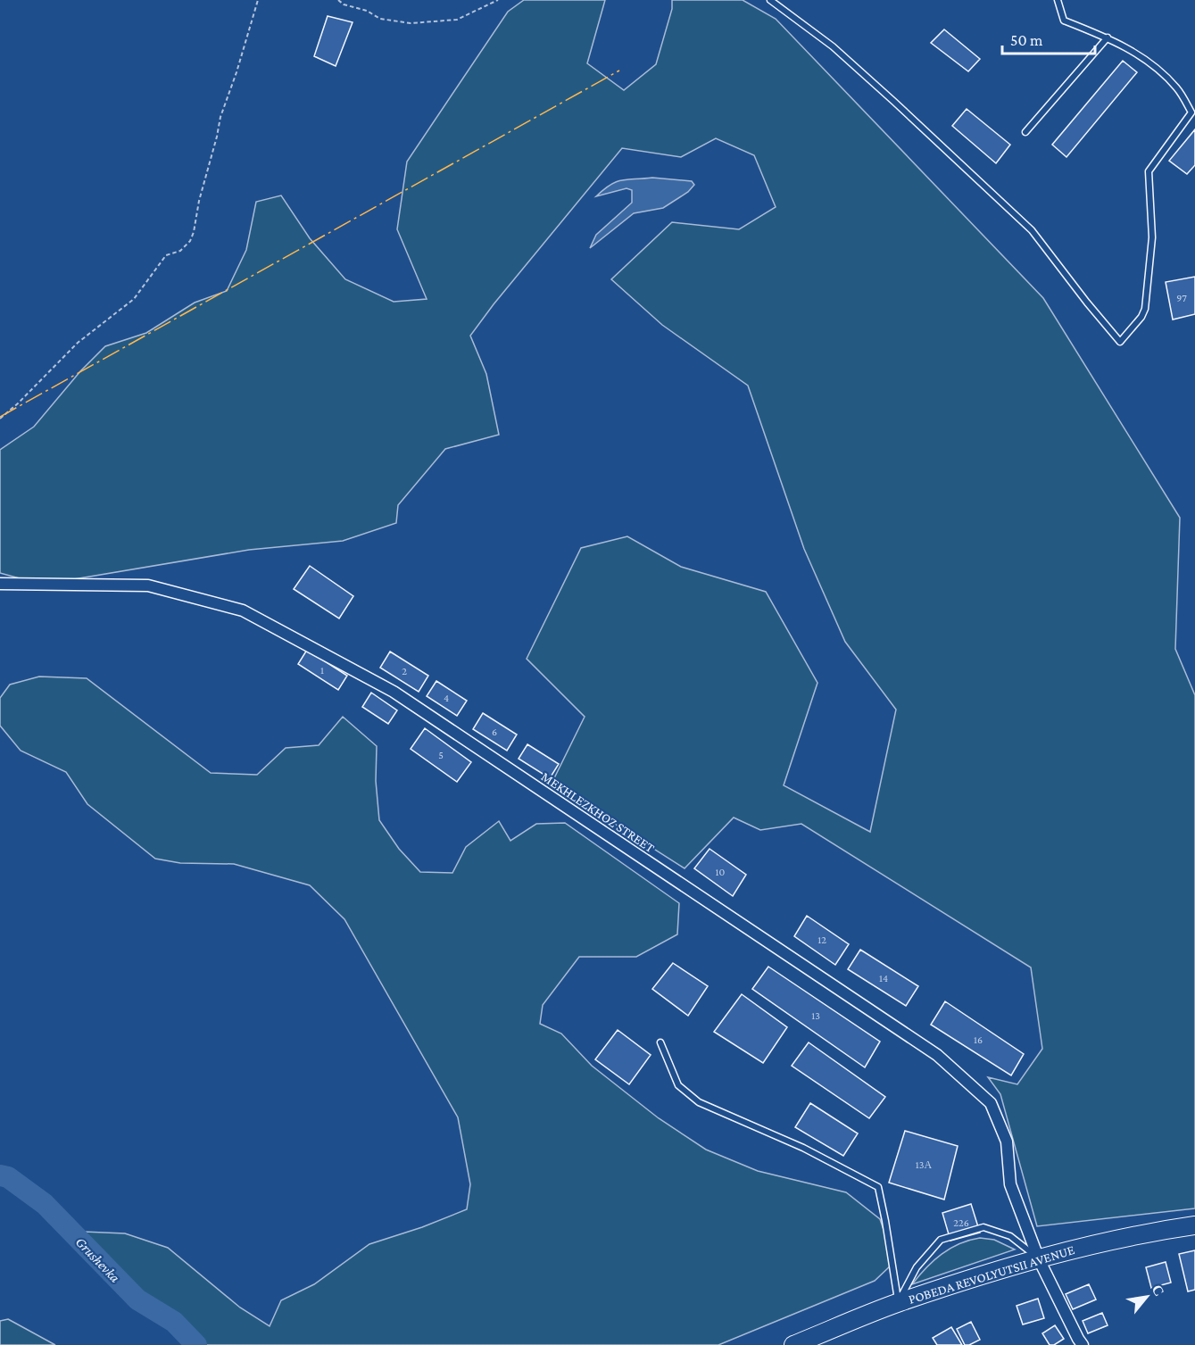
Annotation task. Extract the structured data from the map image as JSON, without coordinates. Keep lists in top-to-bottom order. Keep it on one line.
{"streets":{"main road":["POBEDA REVOLYUTSII AVENUE"],"street":["MEKHLEZKHOZ STREET"]},"crossings":[["MEKHLEZKHOZ STREET","POBEDA REVOLYUTSII AVENUE"]],"water":["Grushevka"],"house_numbers":["97","1","2","4","6","5","10","12","14","13","16","13А","226"],"scale_bar":"50 m","north":"top right"}
